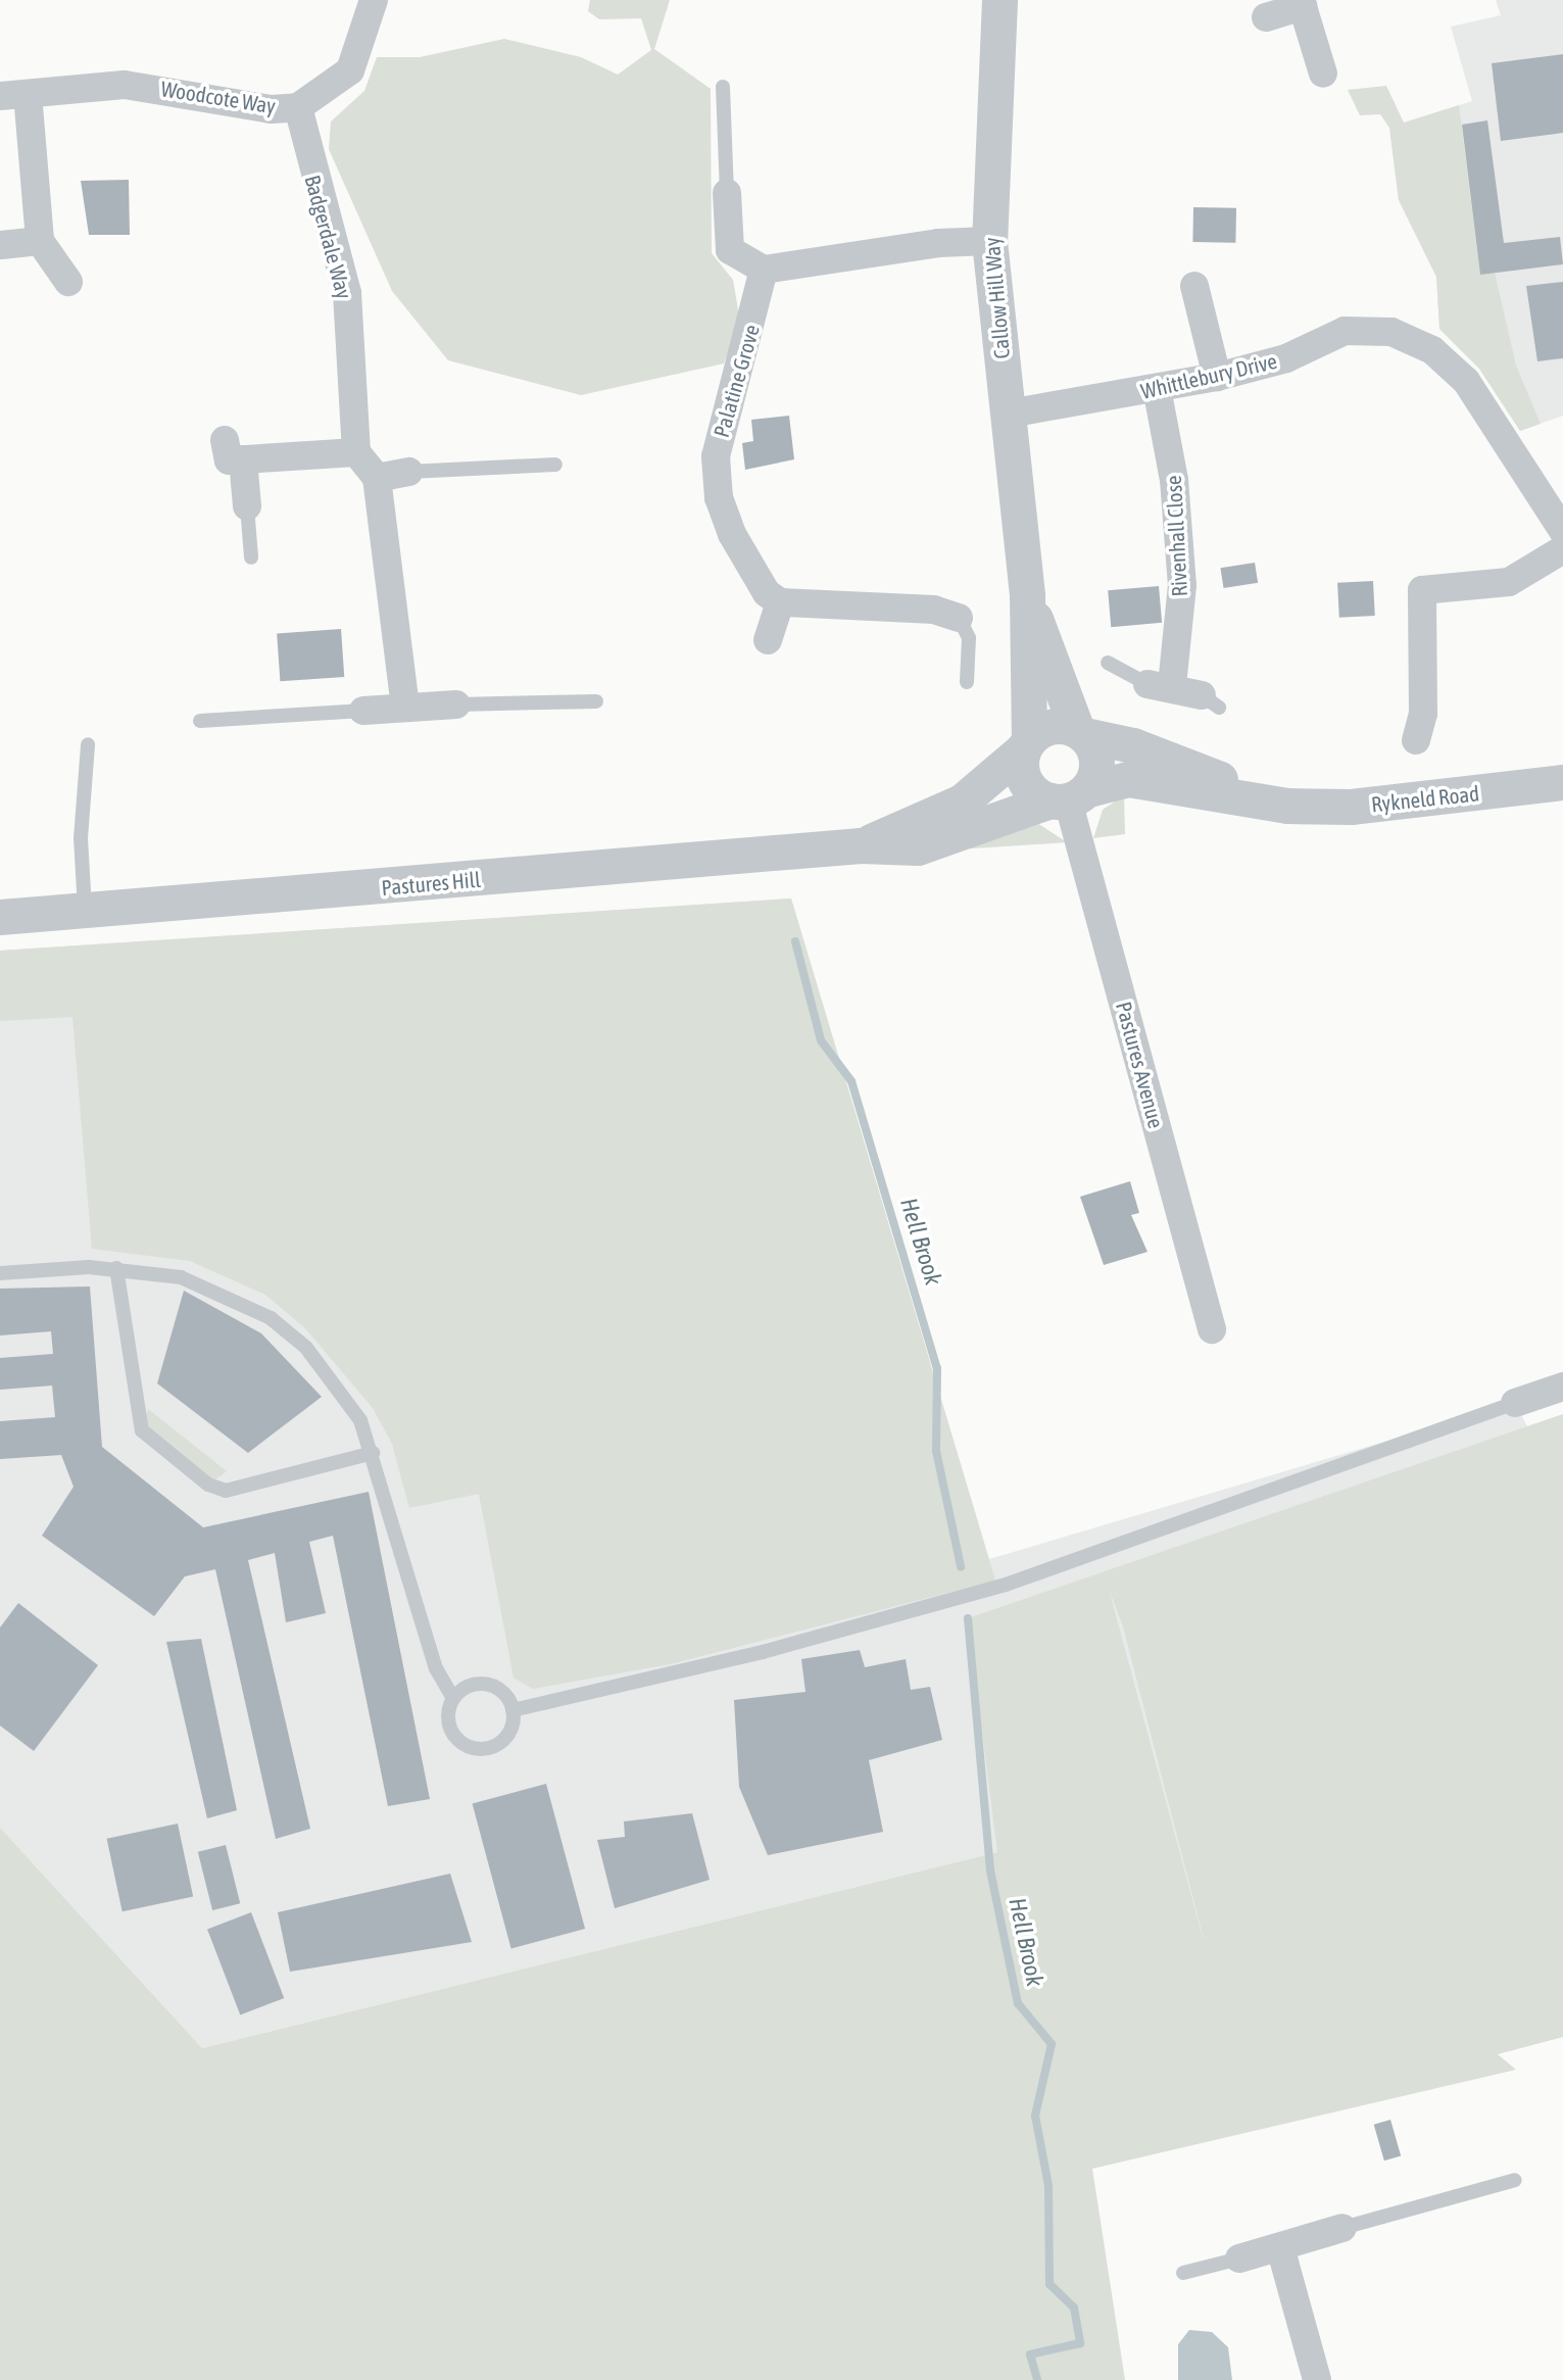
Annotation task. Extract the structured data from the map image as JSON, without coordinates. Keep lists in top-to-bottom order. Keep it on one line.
{"streets":{"street":["Woodcote Way","Badgerdale Way","Callow Hill Way","Whittlebury Drive","Palatine Grove","Rivenhall Close","Rykneld Road","Pastures Hill","Pastures Avenue"]},"crossings":[["Woodcote Way","Badgerdale Way"],["Callow Hill Way","Whittlebury Drive"],["Callow Hill Way","Rykneld Road"],["Callow Hill Way","Pastures Hill"],["Callow Hill Way","Pastures Avenue"],["Whittlebury Drive","Rivenhall Close"],["Rykneld Road","Pastures Hill"],["Rykneld Road","Pastures Avenue"],["Pastures Hill","Pastures Avenue"]],"water":["Hell Brook"]}
